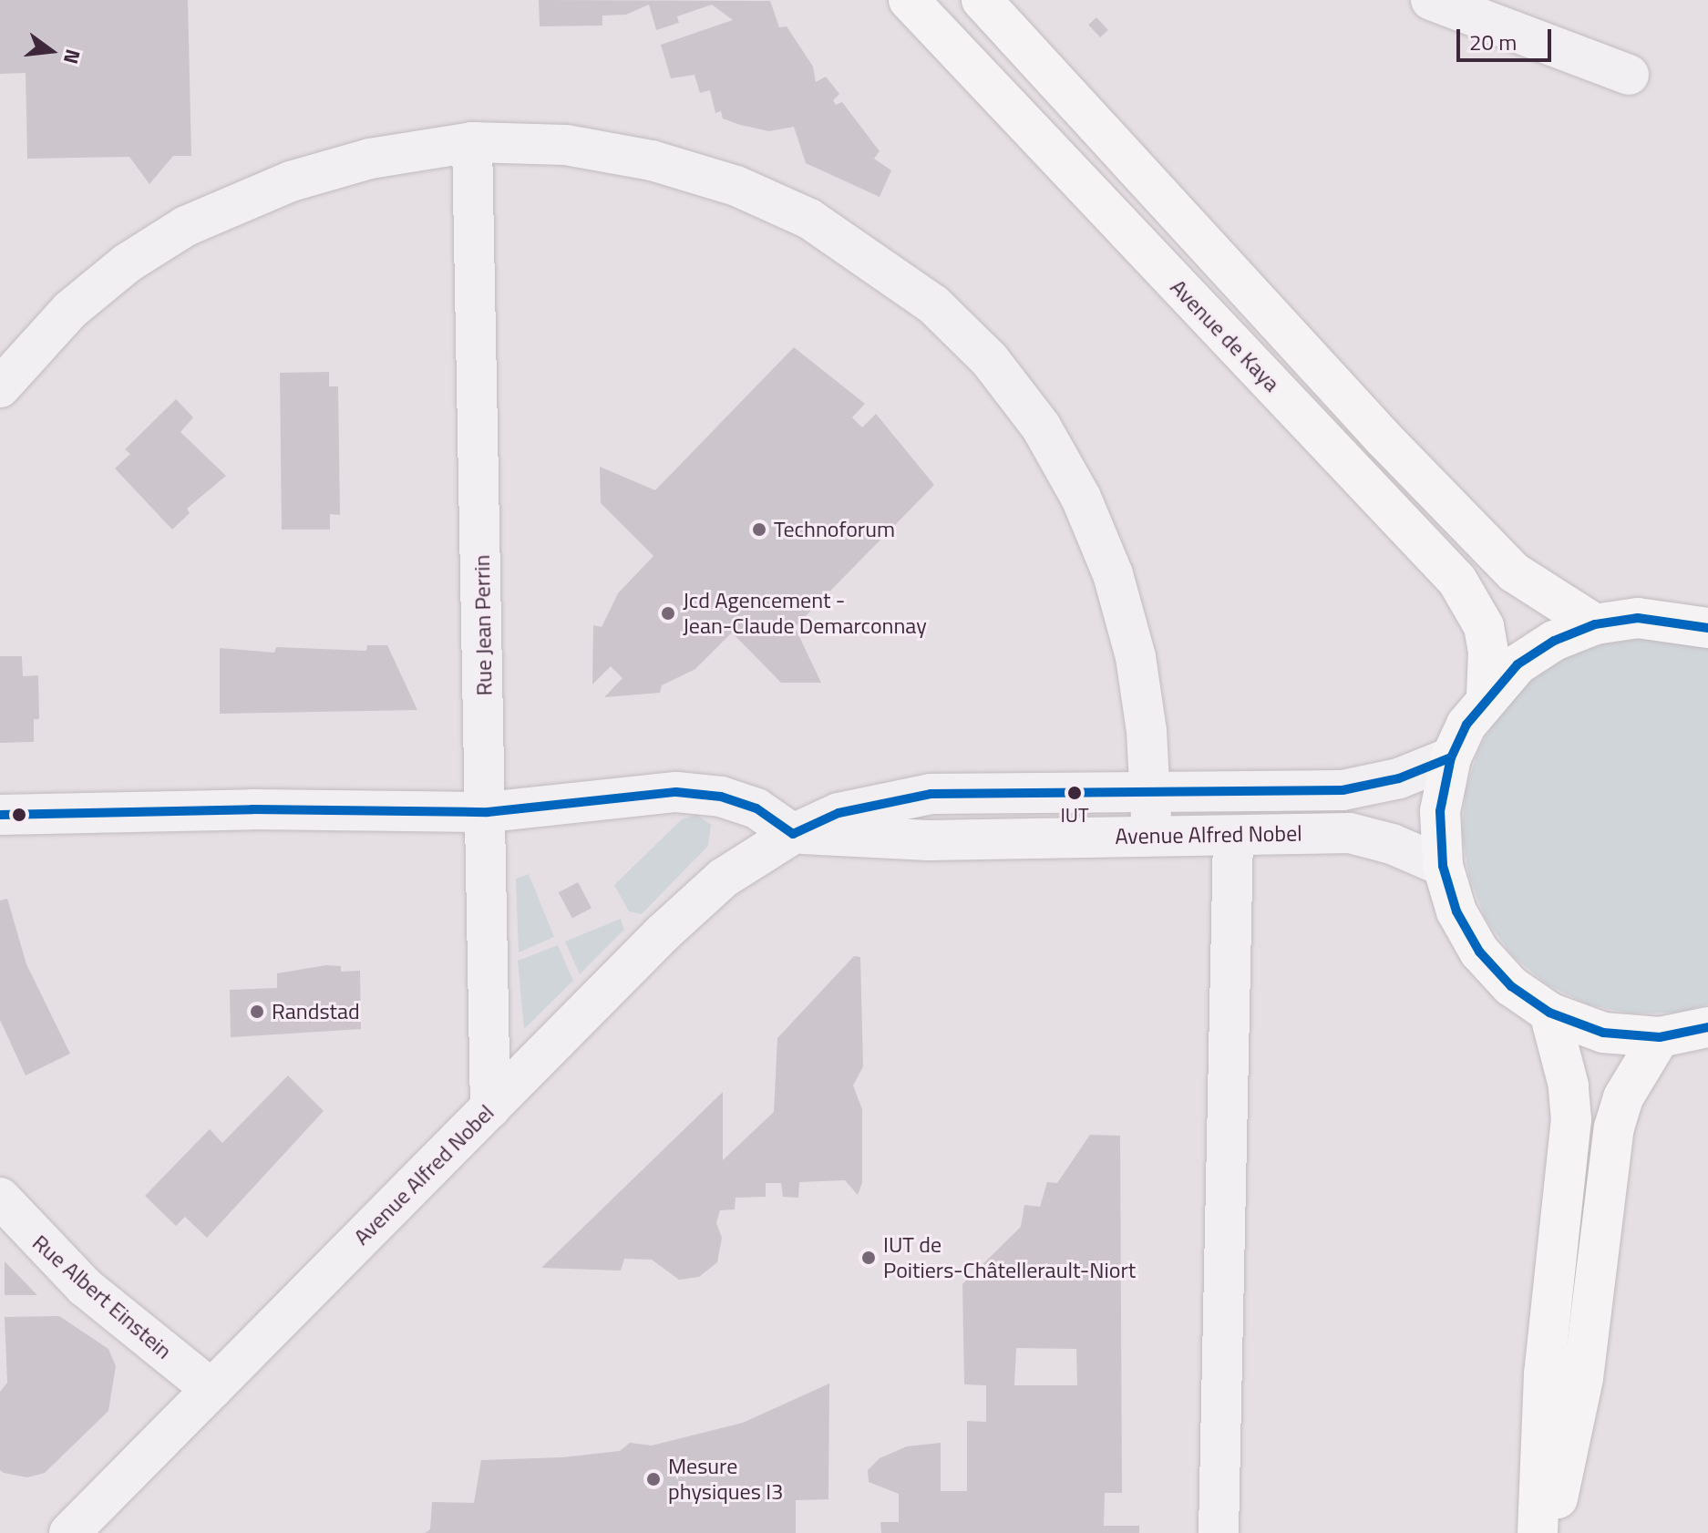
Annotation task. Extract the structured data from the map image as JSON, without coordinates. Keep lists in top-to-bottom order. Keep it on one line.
{"streets":{"main road":["Avenue de Kaya"],"street":["Rue Jean Perrin","Avenue Alfred Nobel","Rue Albert Einstein"]},"crossings":[["Rue Jean Perrin","Avenue Alfred Nobel"],["Avenue Alfred Nobel","Rue Albert Einstein"]],"places":["Technoforum","Jcd Agencement - Jean-Claude Demarconnay","IUT","Randstad","IUT de Poitiers-Châtellerault-Niort","Mesure physiques I3"],"scale_bar":"20 m","north":"right"}
